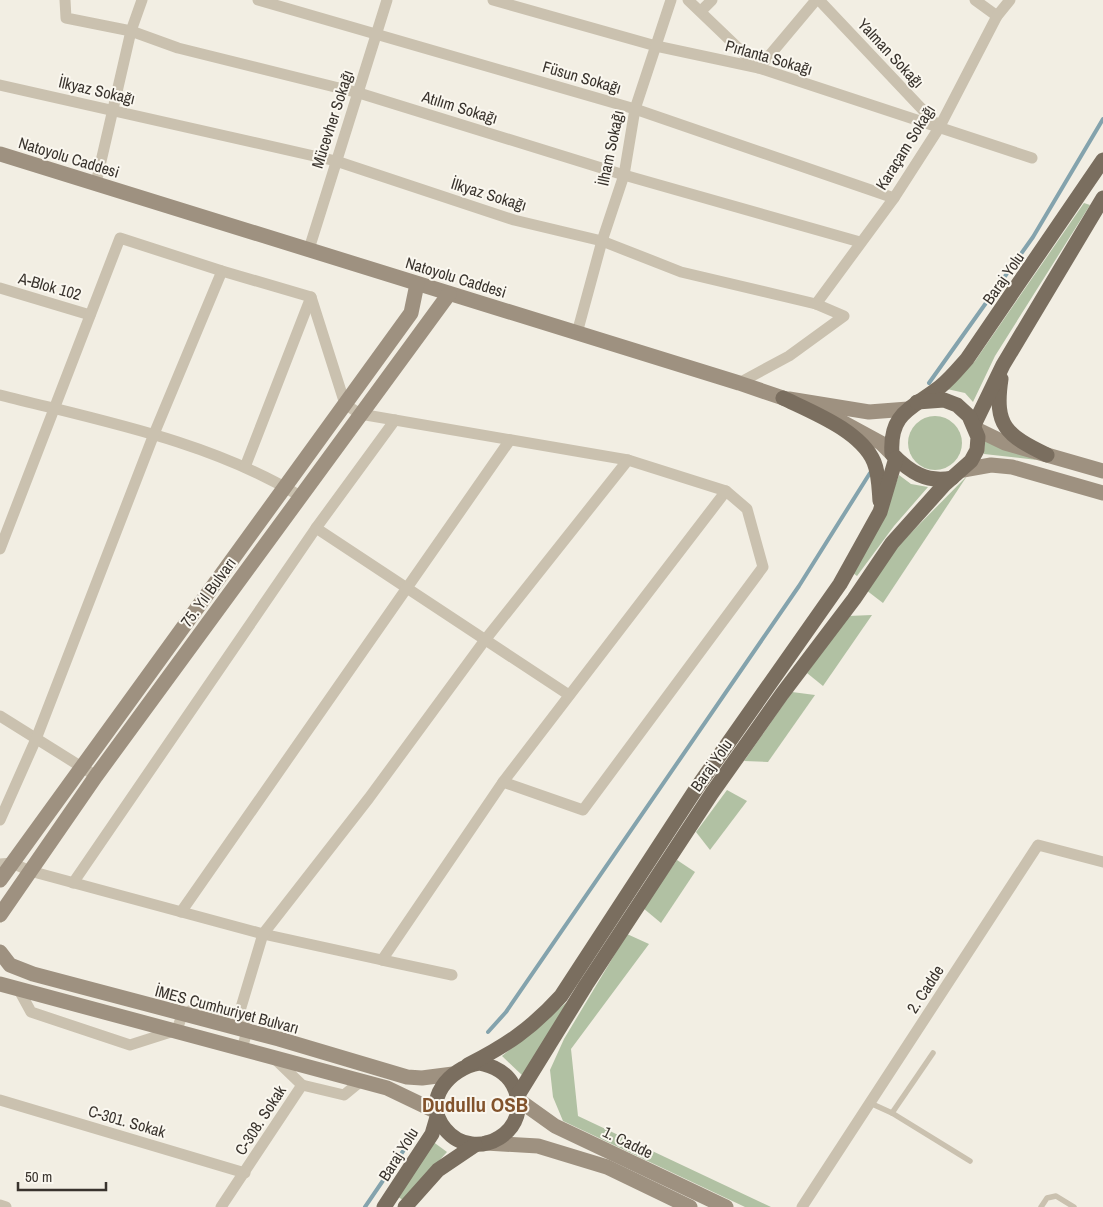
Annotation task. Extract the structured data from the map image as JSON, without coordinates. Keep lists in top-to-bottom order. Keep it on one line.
{"streets":{"main road":["Baraj Yolu"],"street":["Yalman Sokağı","Pırlanta Sokağı","Füsun Sokağı","İlkyaz Sokağı","Atılım Sokağı","Mücevher Sokağı","Karaçam Sokağı","İlham Sokağı","Natoyolu Caddesi","A-Blok 102","75. Yıl Bulvarı","2. Cadde","İMES Cumhuriyet Bulvarı","C-308. Sokak","C-301. Sokak","1. Cadde"]},"crossings":[["Yalman Sokağı","Pırlanta Sokağı"],["Yalman Sokağı","Karaçam Sokağı"],["Pırlanta Sokağı","Karaçam Sokağı"],["Pırlanta Sokağı","İlham Sokağı"],["Füsun Sokağı","Mücevher Sokağı"],["Füsun Sokağı","Karaçam Sokağı"],["Füsun Sokağı","İlham Sokağı"],["İlkyaz Sokağı","Mücevher Sokağı"],["İlkyaz Sokağı","Karaçam Sokağı"],["İlkyaz Sokağı","İlham Sokağı"],["İlkyaz Sokağı","Natoyolu Caddesi"],["Atılım Sokağı","Mücevher Sokağı"],["Atılım Sokağı","Karaçam Sokağı"],["Atılım Sokağı","İlham Sokağı"],["Mücevher Sokağı","Natoyolu Caddesi"],["İlham Sokağı","Natoyolu Caddesi"],["Natoyolu Caddesi","Baraj Yolu"],["Natoyolu Caddesi","75. Yıl Bulvarı"],["Baraj Yolu","İMES Cumhuriyet Bulvarı"],["Baraj Yolu","1. Cadde"],["İMES Cumhuriyet Bulvarı","C-308. Sokak"],["İMES Cumhuriyet Bulvarı","1. Cadde"],["C-308. Sokak","C-301. Sokak"]],"districts":["Dudullu OSB"],"scale_bar":"50 m"}
